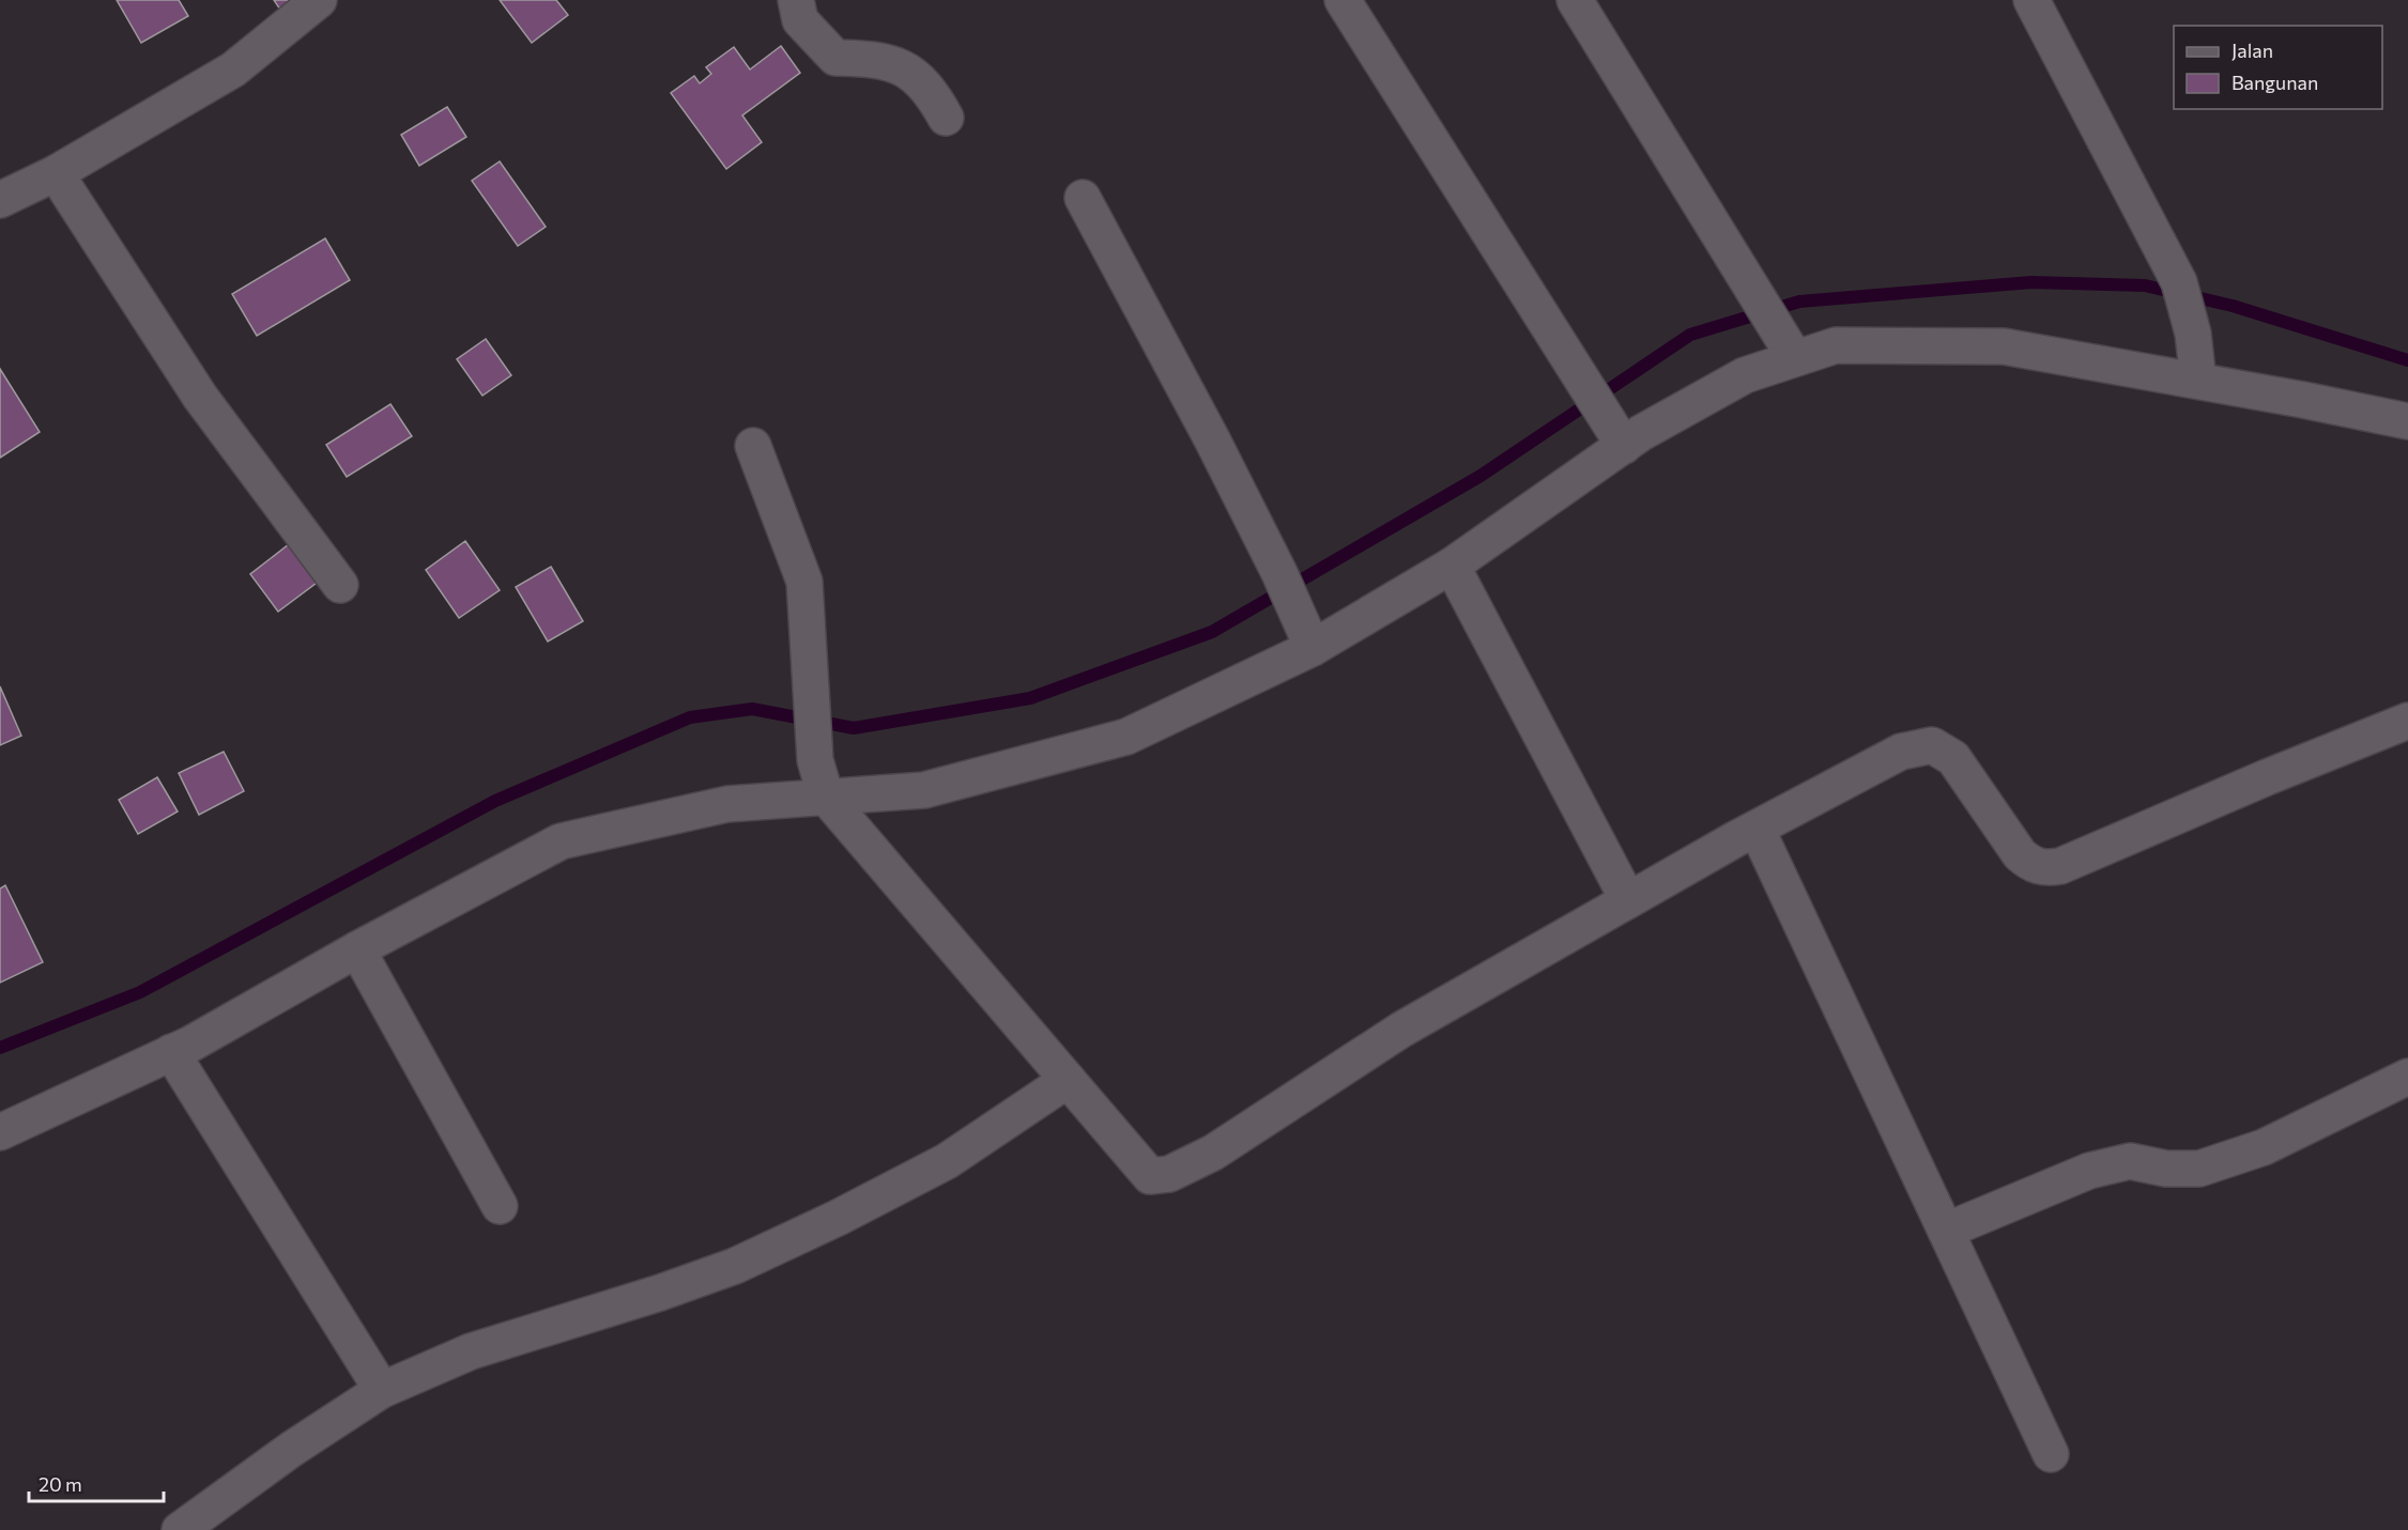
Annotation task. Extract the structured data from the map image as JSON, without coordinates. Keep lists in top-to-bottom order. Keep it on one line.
{"legend":["Jalan","Bangunan"],"scale_bar":"20 m"}
